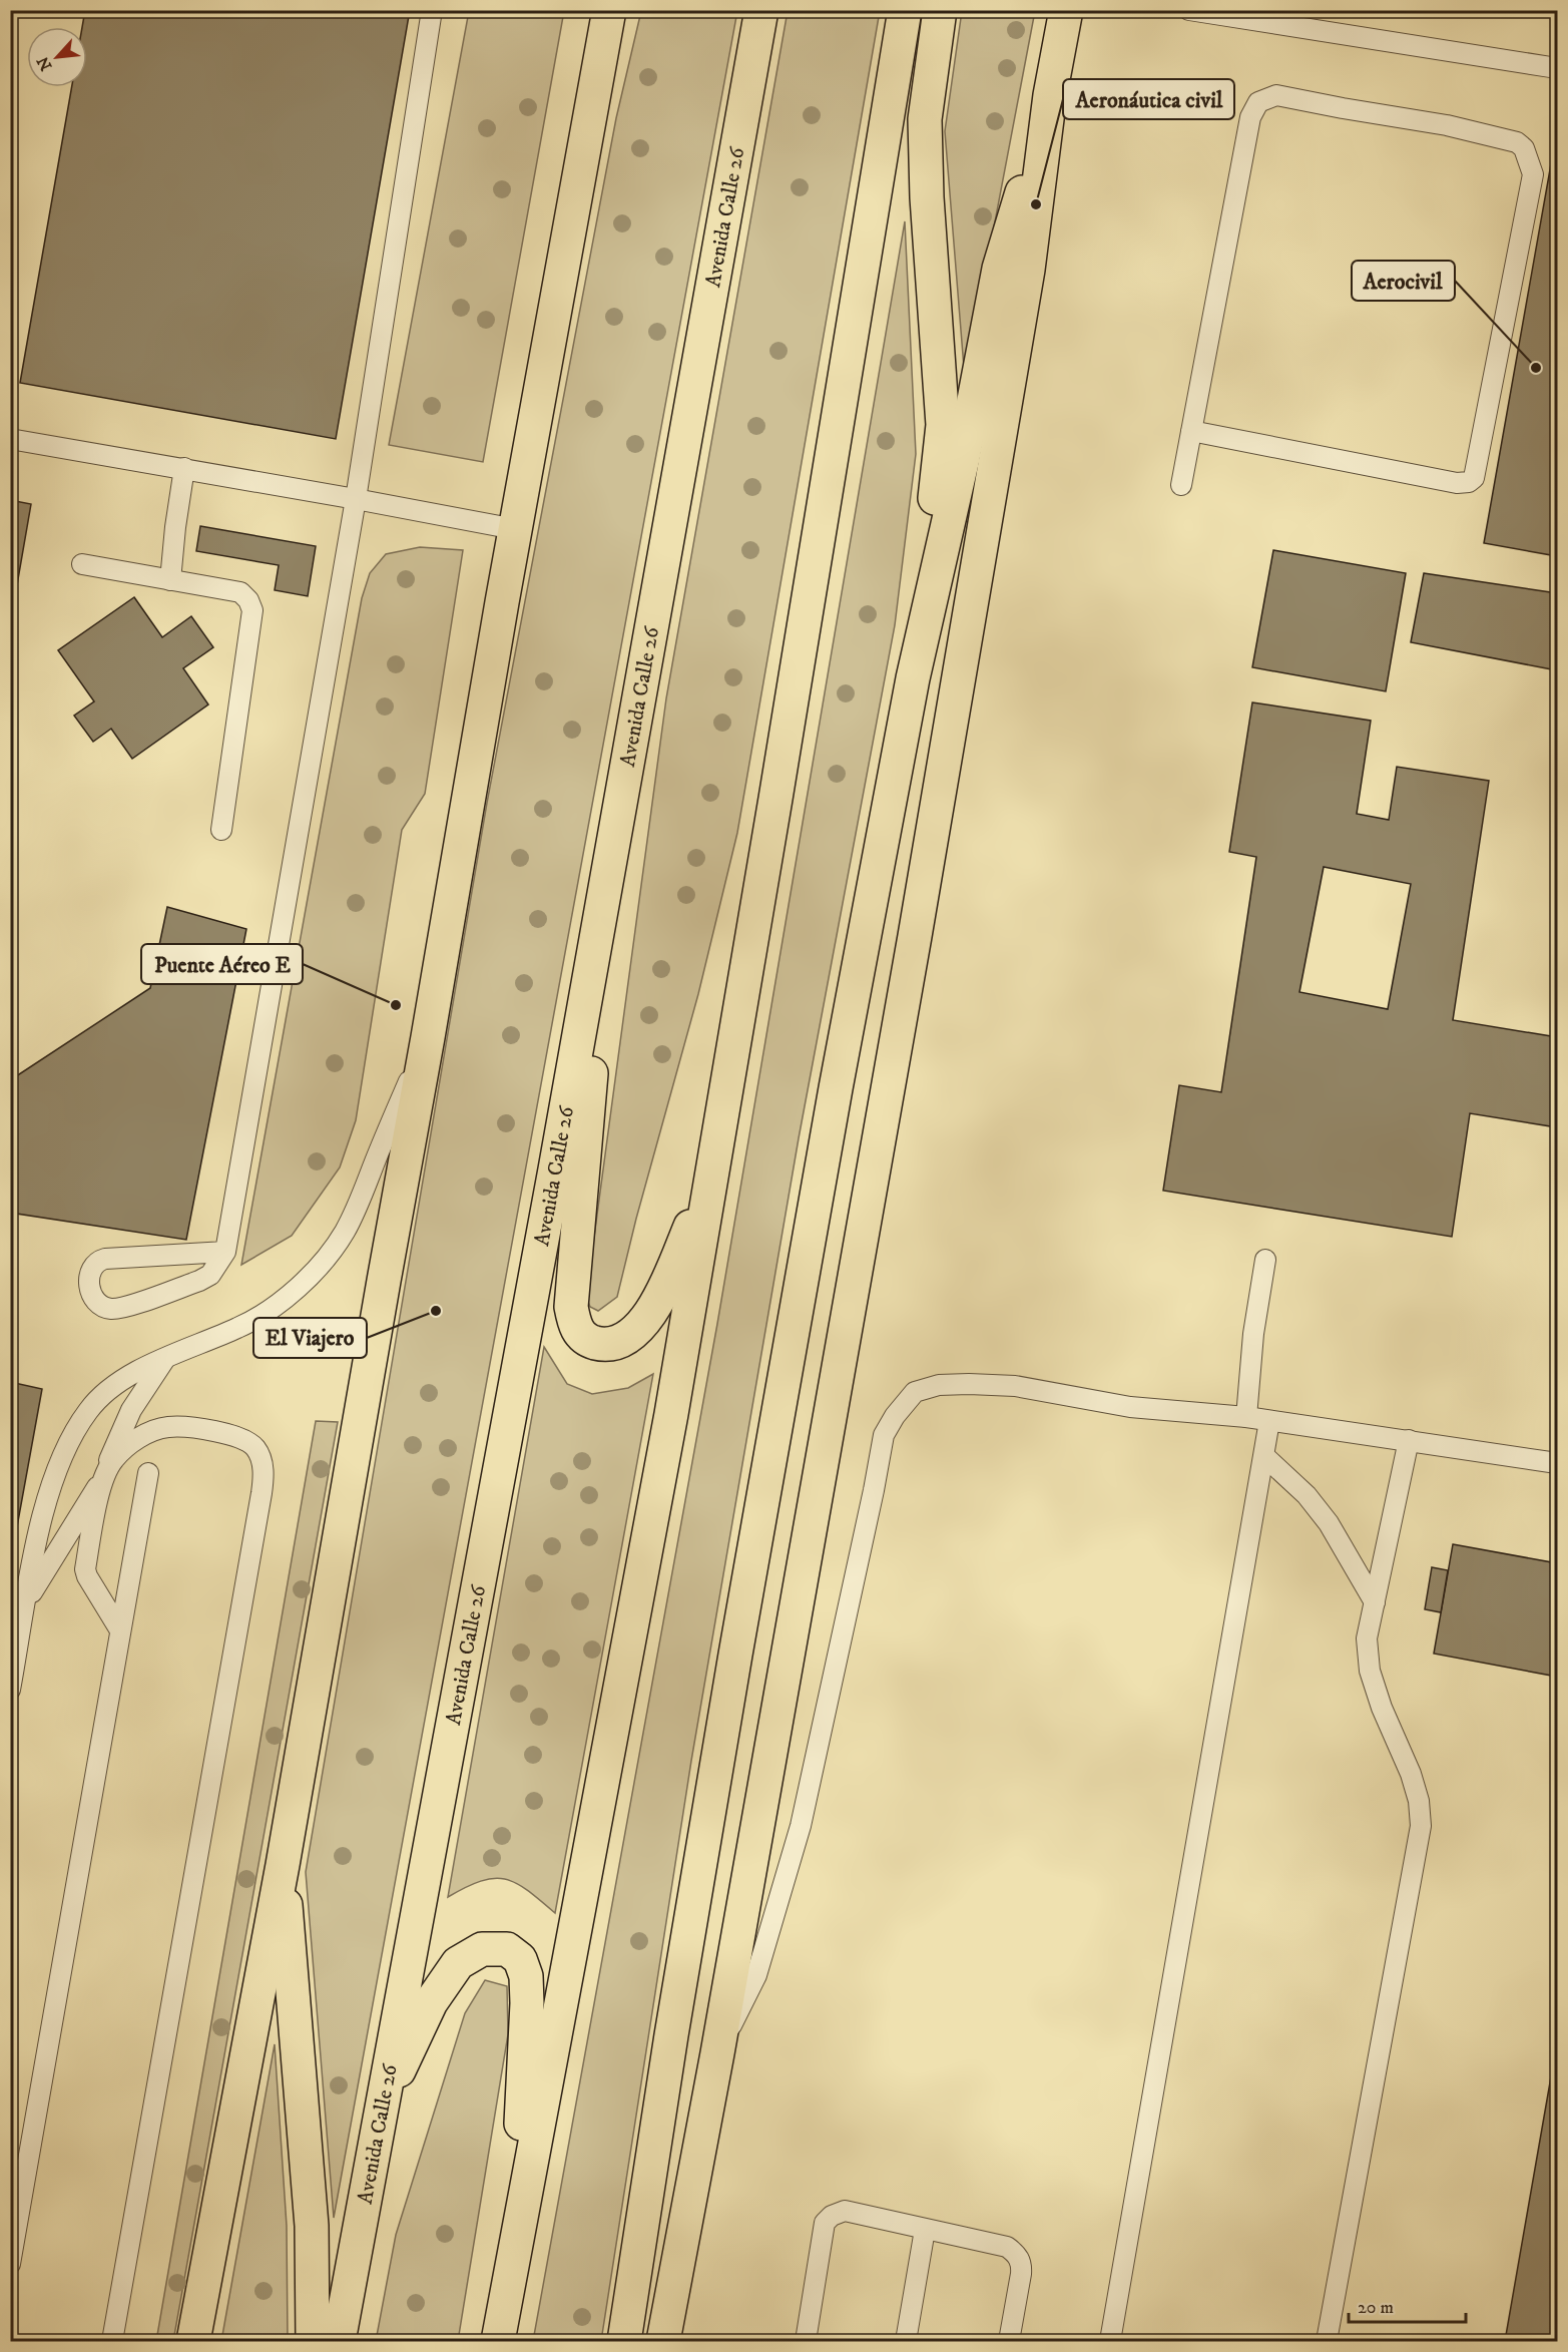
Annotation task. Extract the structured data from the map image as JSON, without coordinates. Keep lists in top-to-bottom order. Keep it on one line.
{"streets":{"main road":["Avenida Calle 26"]},"places":["Aeronáutica civil","Aerocivil","Puente Aéreo E","El Viajero"],"scale_bar":"20 m","north":"bottom left"}
